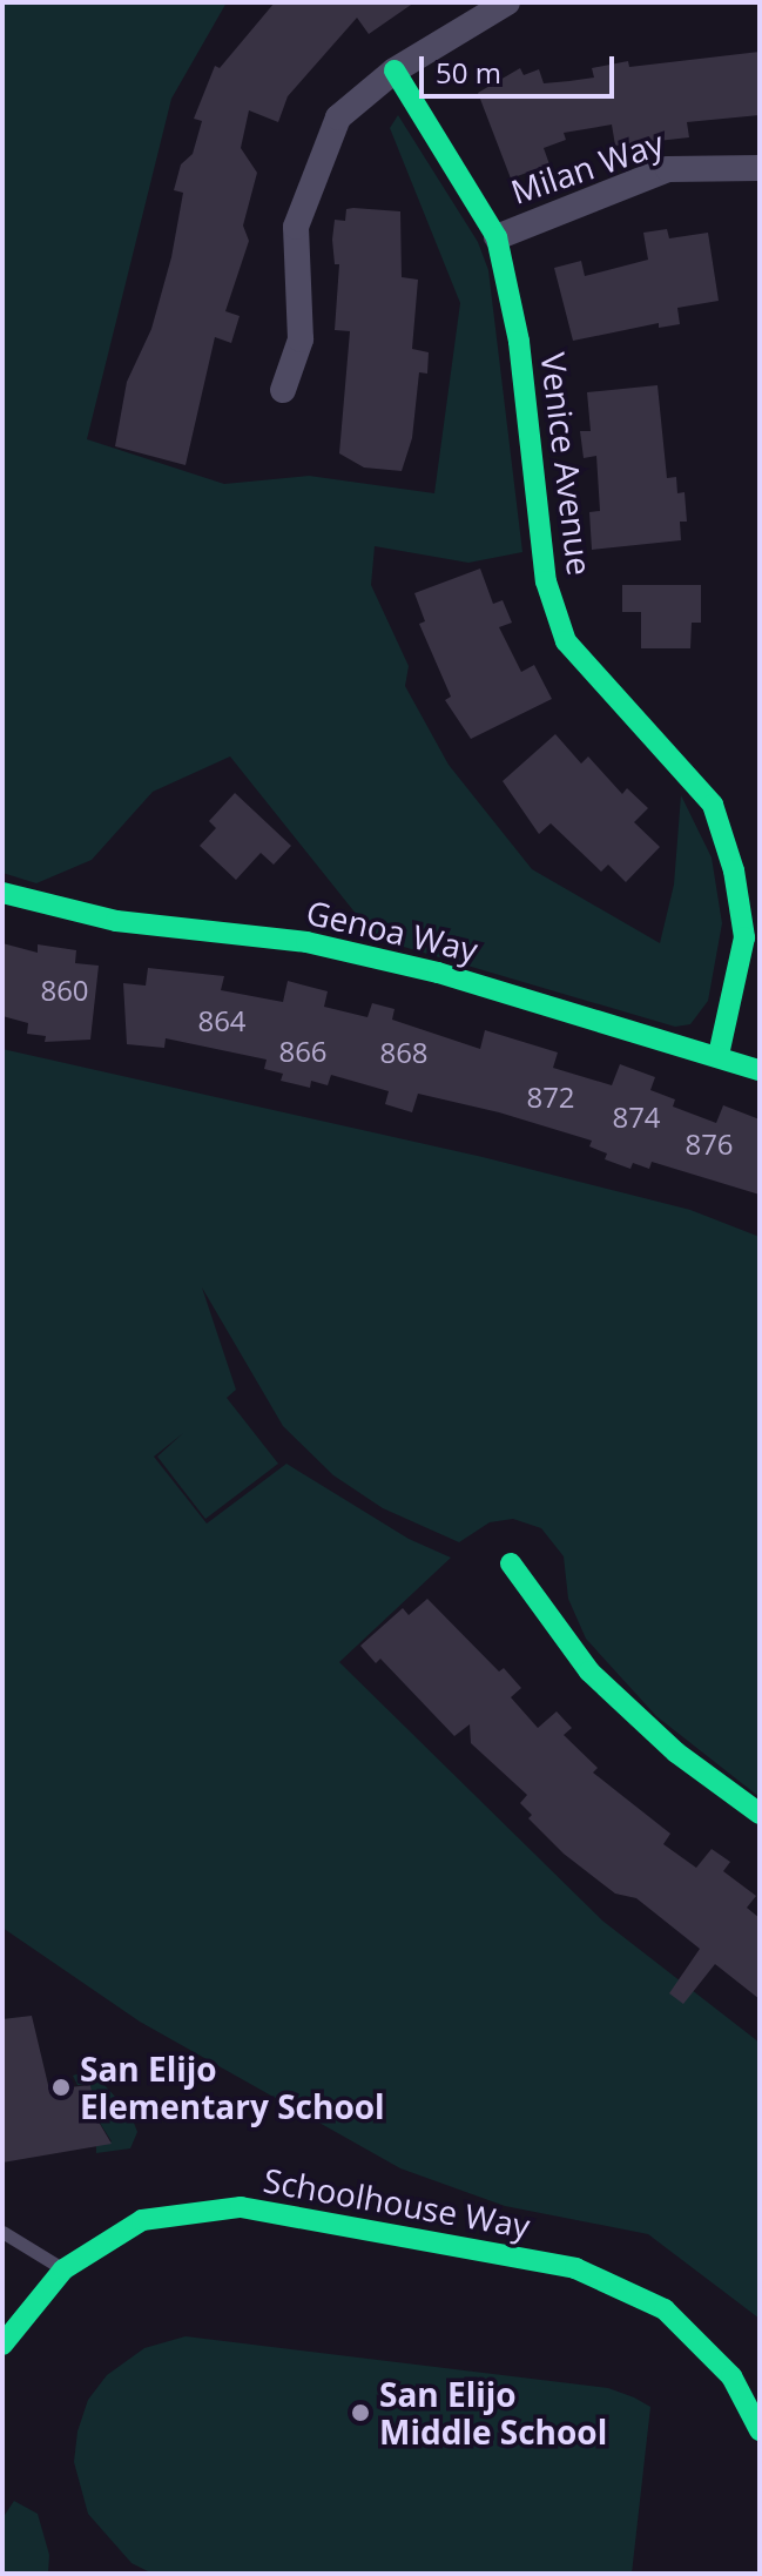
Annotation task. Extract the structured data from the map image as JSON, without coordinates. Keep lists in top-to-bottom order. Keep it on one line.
{"streets":{"street":["Milan Way","Venice Avenue","Genoa Way","Schoolhouse Way"]},"crossings":[["Milan Way","Venice Avenue"],["Venice Avenue","Genoa Way"]],"places":["San Elijo Elementary School","San Elijo Middle School"],"house_numbers":["860","864","866","868","872","874","876"],"scale_bar":"50 m"}
